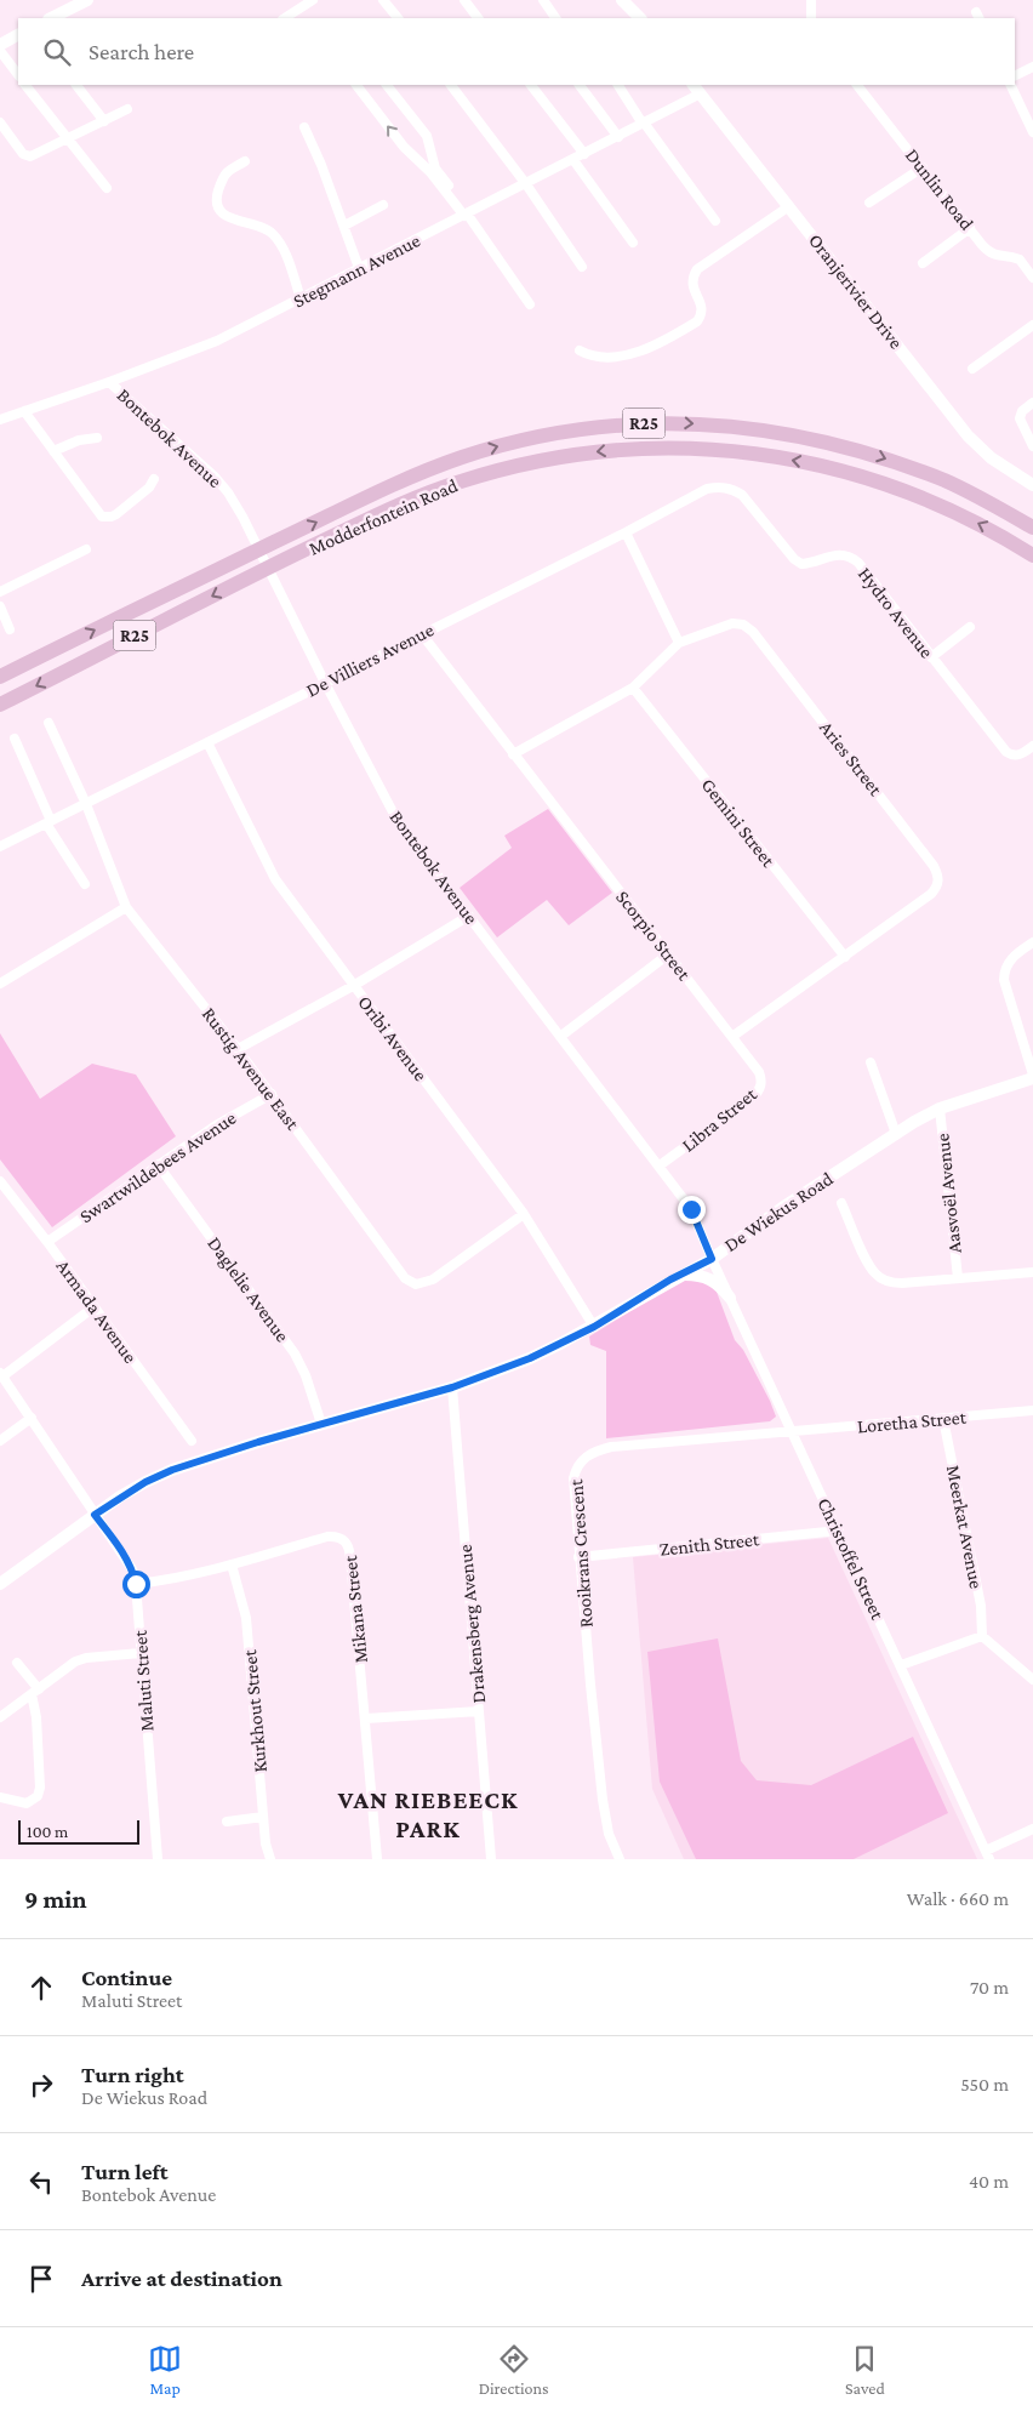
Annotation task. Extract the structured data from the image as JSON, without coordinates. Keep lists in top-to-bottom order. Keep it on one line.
{"streets":{"main road":["R25","Modderfontein Road"],"street":["Dunlin Road","Stegmann Avenue","Oranjerivier Drive","Bontebok Avenue","Hydro Avenue","De Villiers Avenue","Aries Street","Gemini Street","Scorpio Street","Oribi Avenue","Rustig Avenue East","Libra Street","Swartwildebees Avenue","Aasvoël Avenue","De Wiekus Road","Daglelie Avenue","Armada Avenue","Loretha Street","Meerkat Avenue","Zenith Street","Rooikrans Crescent","Christoffel Street","Mikana Street","Drakensberg Avenue","Maluti Street","Kurkhout Street"]},"crossings":[["Stegmann Avenue","Oranjerivier Drive"],["Stegmann Avenue","Bontebok Avenue"],["Bontebok Avenue","Modderfontein Road"],["Bontebok Avenue","De Villiers Avenue"],["Bontebok Avenue","Libra Street"],["Bontebok Avenue","De Wiekus Road"],["Bontebok Avenue","Christoffel Street"],["Hydro Avenue","De Villiers Avenue"],["De Villiers Avenue","Scorpio Street"],["De Villiers Avenue","Oribi Avenue"],["De Villiers Avenue","Rustig Avenue East"],["Aries Street","Gemini Street"],["Scorpio Street","Libra Street"],["Oribi Avenue","Rustig Avenue East"],["Oribi Avenue","De Wiekus Road"],["Rustig Avenue East","Swartwildebees Avenue"],["Swartwildebees Avenue","Daglelie Avenue"],["Swartwildebees Avenue","Armada Avenue"],["Aasvoël Avenue","De Wiekus Road"],["De Wiekus Road","Daglelie Avenue"],["De Wiekus Road","Christoffel Street"],["De Wiekus Road","Drakensberg Avenue"],["De Wiekus Road","Maluti Street"],["Loretha Street","Meerkat Avenue"],["Loretha Street","Rooikrans Crescent"],["Loretha Street","Christoffel Street"],["Zenith Street","Rooikrans Crescent"],["Zenith Street","Christoffel Street"],["Rooikrans Crescent","Christoffel Street"],["Mikana Street","Maluti Street"],["Mikana Street","Kurkhout Street"]],"districts":["VAN RIEBEECK PARK"],"scale_bar":"100 m","page":{"search":"Search here","scale":"100 m","heading":["9 min","Walk · 660 m"],"list":[["Continue","Maluti Street","70 m"],["Turn right","De Wiekus Road","550 m"],["Turn left","Bontebok Avenue","40 m"],"Arrive at destination"],"nav":["Map","Directions","Saved"]}}
